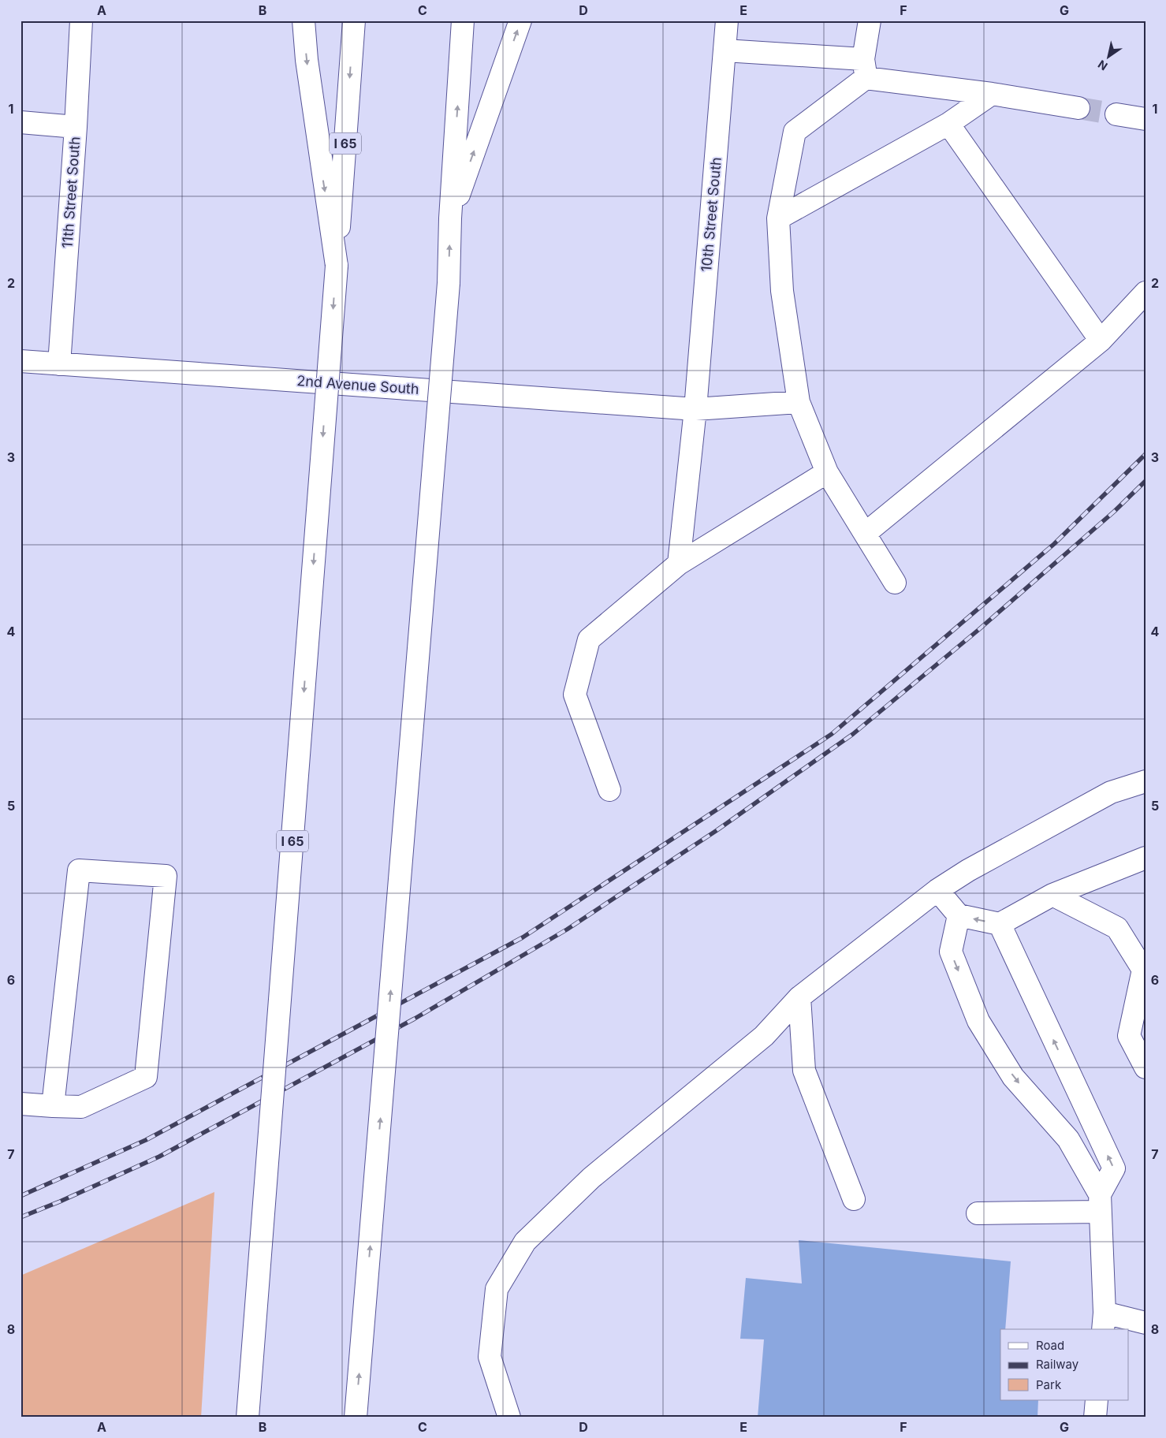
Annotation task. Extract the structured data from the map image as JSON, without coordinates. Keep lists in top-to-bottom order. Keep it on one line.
{"streets":{"main road":["I 65","11th Street South","10th Street South","2nd Avenue South"]},"crossings":[["11th Street South","2nd Avenue South"],["10th Street South","2nd Avenue South"]],"legend":["Road","Railway","Park"],"north":"bottom left","grid":{"columns":["A","B","C","D","E","F","G"],"rows":["1","2","3","4","5","6","7","8"]}}
